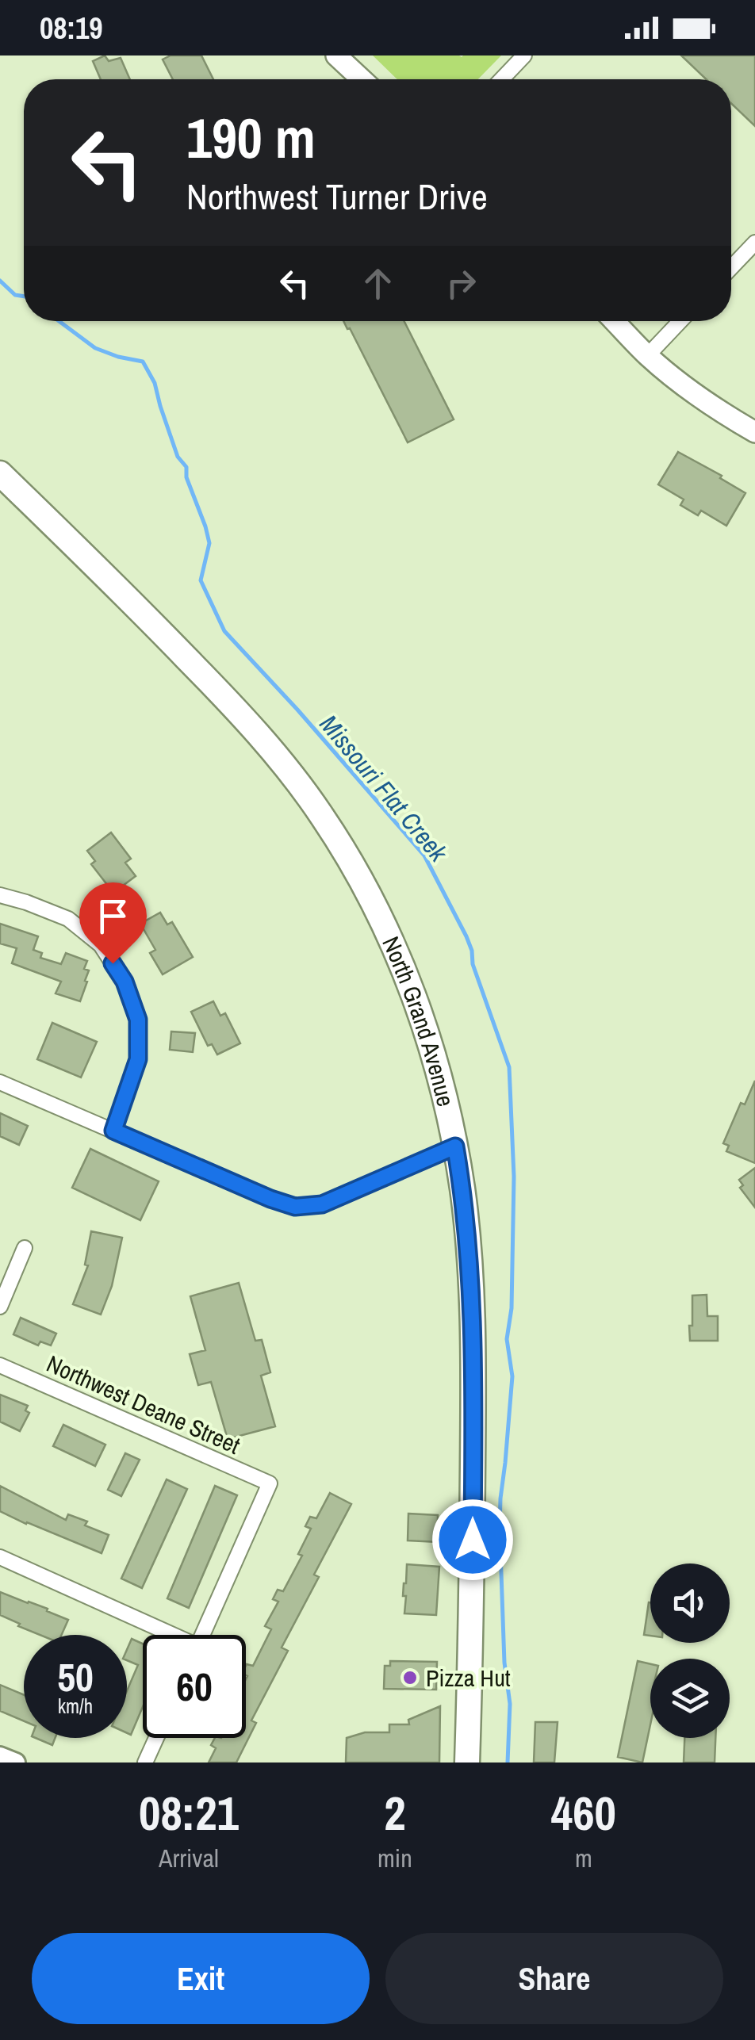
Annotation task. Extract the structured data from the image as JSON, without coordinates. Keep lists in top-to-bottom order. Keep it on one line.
{"streets":{"main road":["North Grand Avenue"],"street":["Northwest Deane Street"]},"water":["Missouri Flat Creek"],"places":["Pizza Hut"],"page":{"status":"08:19","turn":["190 m","Northwest Turner Drive"],"speed":"50 km/h","limit":"60","eta":["08:21","Arrival","2","min","460","m"],"buttons":["Exit","Share"]}}
